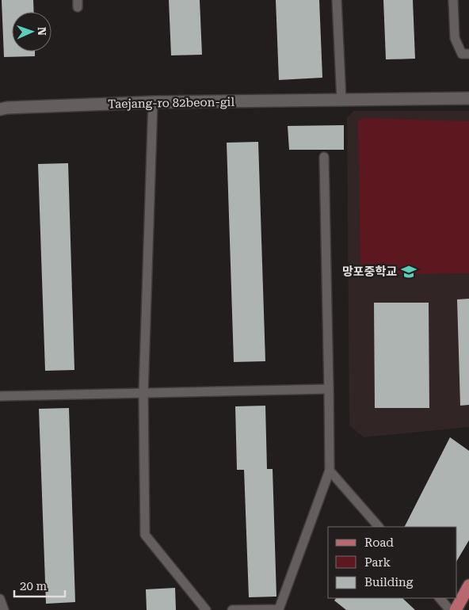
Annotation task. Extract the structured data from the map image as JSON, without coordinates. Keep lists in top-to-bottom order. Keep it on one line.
{"streets":{"street":["Taejang-ro 82beon-gil"]},"places":{"school or university":["망포중학교"]},"legend":["Road","Park","Building"],"scale_bar":"20 m","north":"right"}
